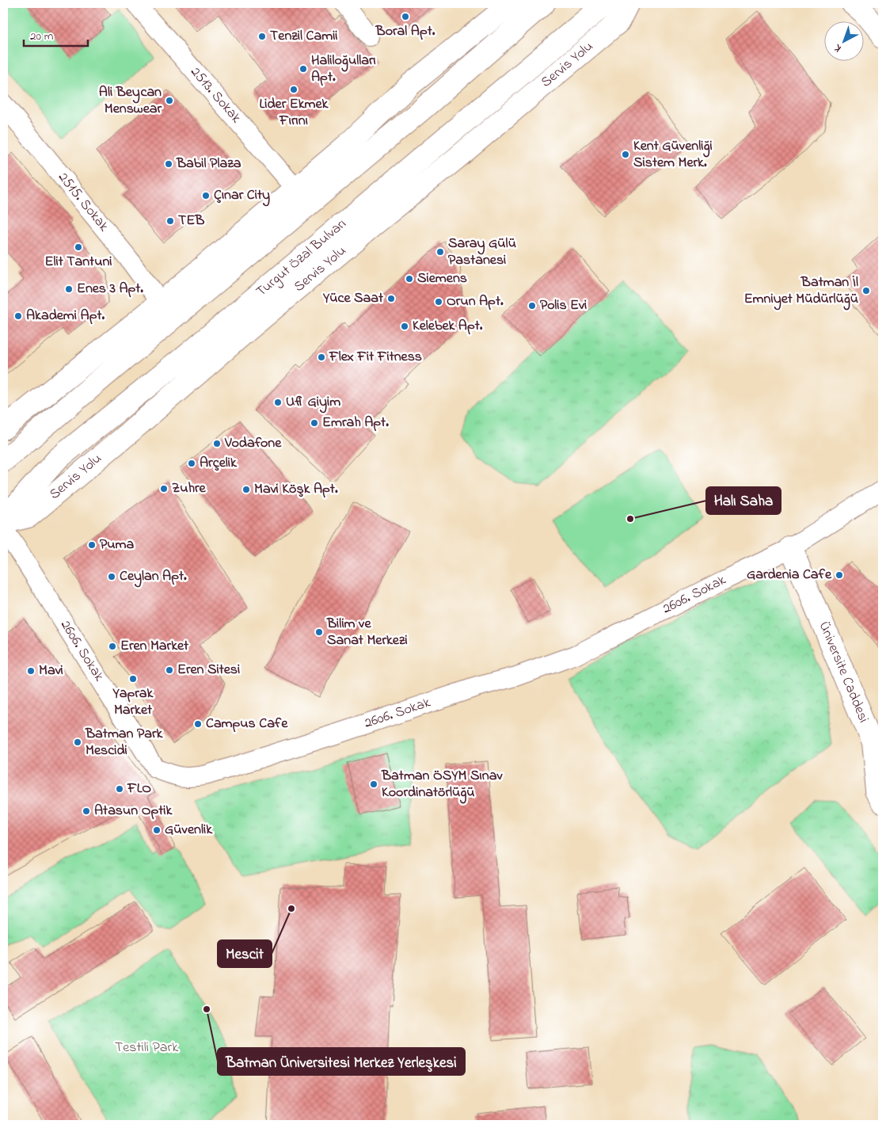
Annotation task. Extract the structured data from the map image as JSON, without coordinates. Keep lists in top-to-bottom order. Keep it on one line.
{"streets":{"street":["Servis Yolu","2513. Sokak","2515. Sokak","Turgut Özal Bulvarı","2606. Sokak","Üniversite Caddesi"]},"crossings":[["Servis Yolu","Turgut Özal Bulvarı"],["2606. Sokak","Üniversite Caddesi"]],"parks":["Testili Park"],"places":["Boral Apt.","Tenzil Camii","Haliloğulları Apt.","Lider Ekmek Fırını","Ali Beycan Menswear","Kent Güvenliği Sistem Merk.","Babil Plaza","Çınar City","TEB","Elit Tantuni","Saray Gülü Pastanesi","Siemens","Enes 3 Apt.","Batman İl Emniyet Müdürlüğü","Yüce Saat","Orun Apt.","Polis Evi","Akademi Apt.","Kelebek Apt.","Flex Fit Fitness","Ufi Giyim","Emrah Apt.","Vodafone","Arçelik","Zuhre","Mavi Köşk Apt.","Halı Saha","Puma","Gardenia Cafe","Ceylan Apt.","Bilim ve Sanat Merkezi","Eren Market","Eren Sitesi","Mavi","Yaprak Market","Campus Cafe","Batman Park Mescidi","Batman ÖSYM Sınav Koordinatörlüğü","FLO","Atasun Optik","Güvenlik","Mescit","Batman Üniversitesi Merkez Yerleşkesi"],"scale_bar":"20 m","north":"bottom left"}
